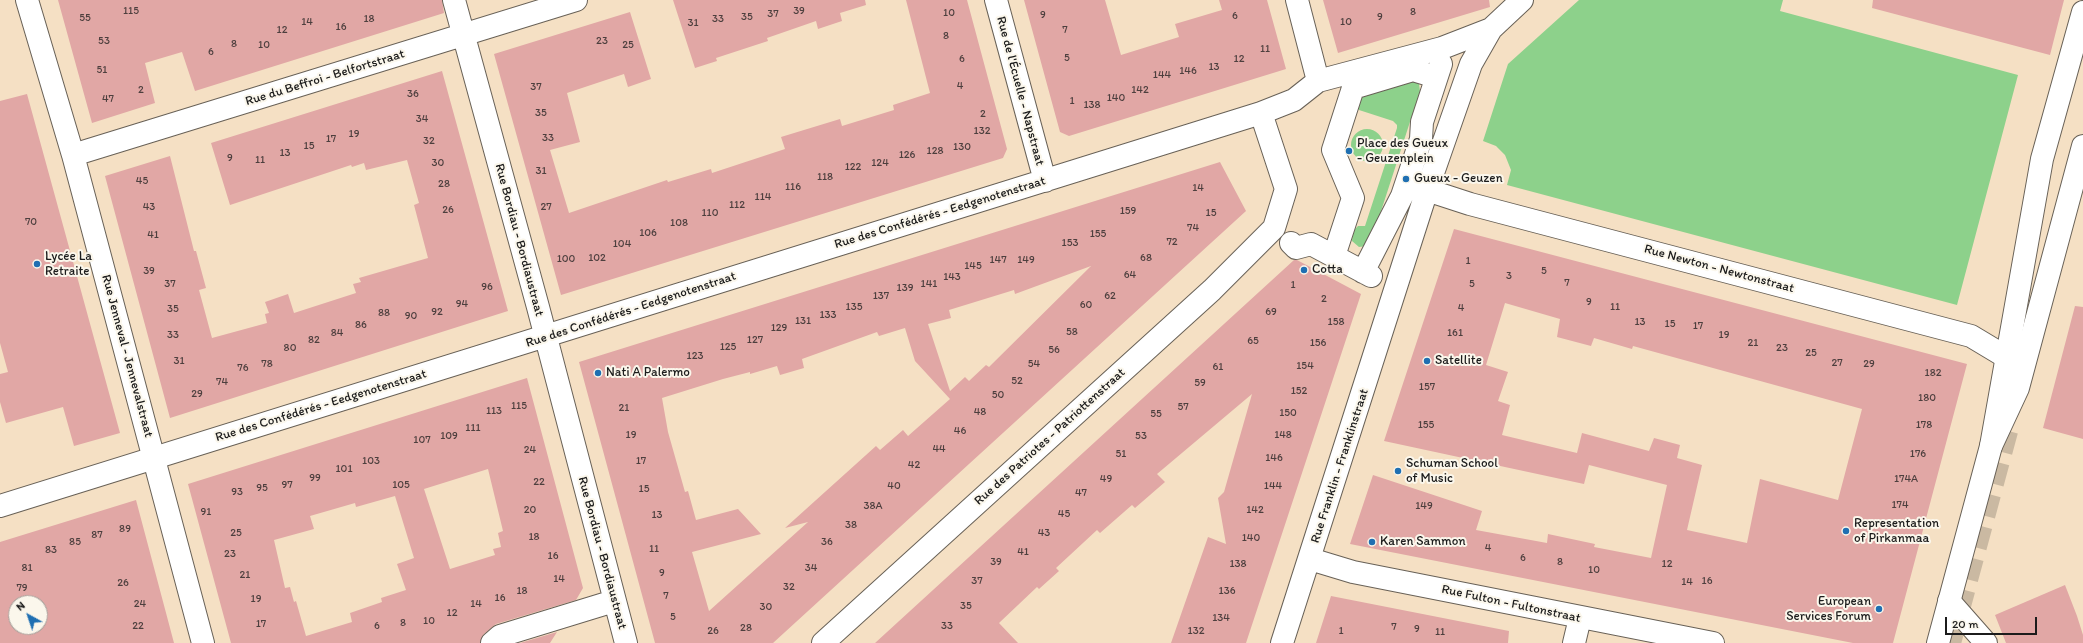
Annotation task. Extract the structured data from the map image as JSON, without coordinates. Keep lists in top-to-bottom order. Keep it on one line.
{"streets":{"main road":["Rue du Beffroi - Belfortstraat","Rue de l'Écuelle - Napstraat","Rue des Confédérés - Eedgenotenstraat","Rue Bordiau - Bordiaustraat","Rue Newton - Newtonstraat","Rue Jenneval - Jennevalstraat","Rue des Patriotes - Patriottenstraat","Rue Franklin - Franklinstraat","Rue Fulton - Fultonstraat"]},"crossings":[["Rue du Beffroi - Belfortstraat","Rue Bordiau - Bordiaustraat"],["Rue du Beffroi - Belfortstraat","Rue Jenneval - Jennevalstraat"],["Rue de l'Écuelle - Napstraat","Rue des Confédérés - Eedgenotenstraat"],["Rue des Confédérés - Eedgenotenstraat","Rue Bordiau - Bordiaustraat"],["Rue des Confédérés - Eedgenotenstraat","Rue Jenneval - Jennevalstraat"],["Rue des Confédérés - Eedgenotenstraat","Rue des Patriotes - Patriottenstraat"],["Rue Newton - Newtonstraat","Rue Franklin - Franklinstraat"],["Rue Franklin - Franklinstraat","Rue Fulton - Fultonstraat"]],"places":["Place des Gueux - Geuzenplein","Gueux - Geuzen","Lycée La Retraite","Cotta","Satellite","Nati A Palermo","Schuman School of Music","Representation of Pirkanmaa","Karen Sammon","European Services Forum"],"house_numbers":["115","39","8","10","37","9","6","35","9","55","18","33","14","10","31","16","12","7","8","53","23","8","10","25","11","6","5","6","12","13","51","146","144","4","37","2","142","36","140","47","1","138","35","2","34","132","19","33","17","32","15","130","128","13","126","9","11","30","124","122","31","118","45","28","116","14","114","112","43","27","26","159","110","15","70","108","74","106","155","41","72","153","104","102","68","100","147","149","1","145","39","5","64","3","143","7","37","141","5","1","96","139","137","62","2","9","94","60","135","11","4","35","92","69","88","133","90","131","158","13","15","86","17","129","58","84","161","33","19","82","127","65","156","21","125","80","23","56","25","123","31","27","78","54","29","154","61","76","182","52","74","59","157","152","29","50","180","115","57","21","113","48","150","55","155","178","111","46","19","148","109","53","107","44","24","51","176","146","103","17","42","101","99","49","174A","22","97","105","40","144","95","15","93","47","174","38A","149","20","142","91","45","13","38","89","25","43","87","18","140","85","36","4","11","83","41","23","16","6","39","8","138","12","81","34","10","9","21","14","37","16","14","26","32","79","18","136","7","16","19","24","14","35","30","12","5","134","10","8","17","22","6","33","7","28","9","26","132","1","11"],"scale_bar":"20 m","north":"top left"}
